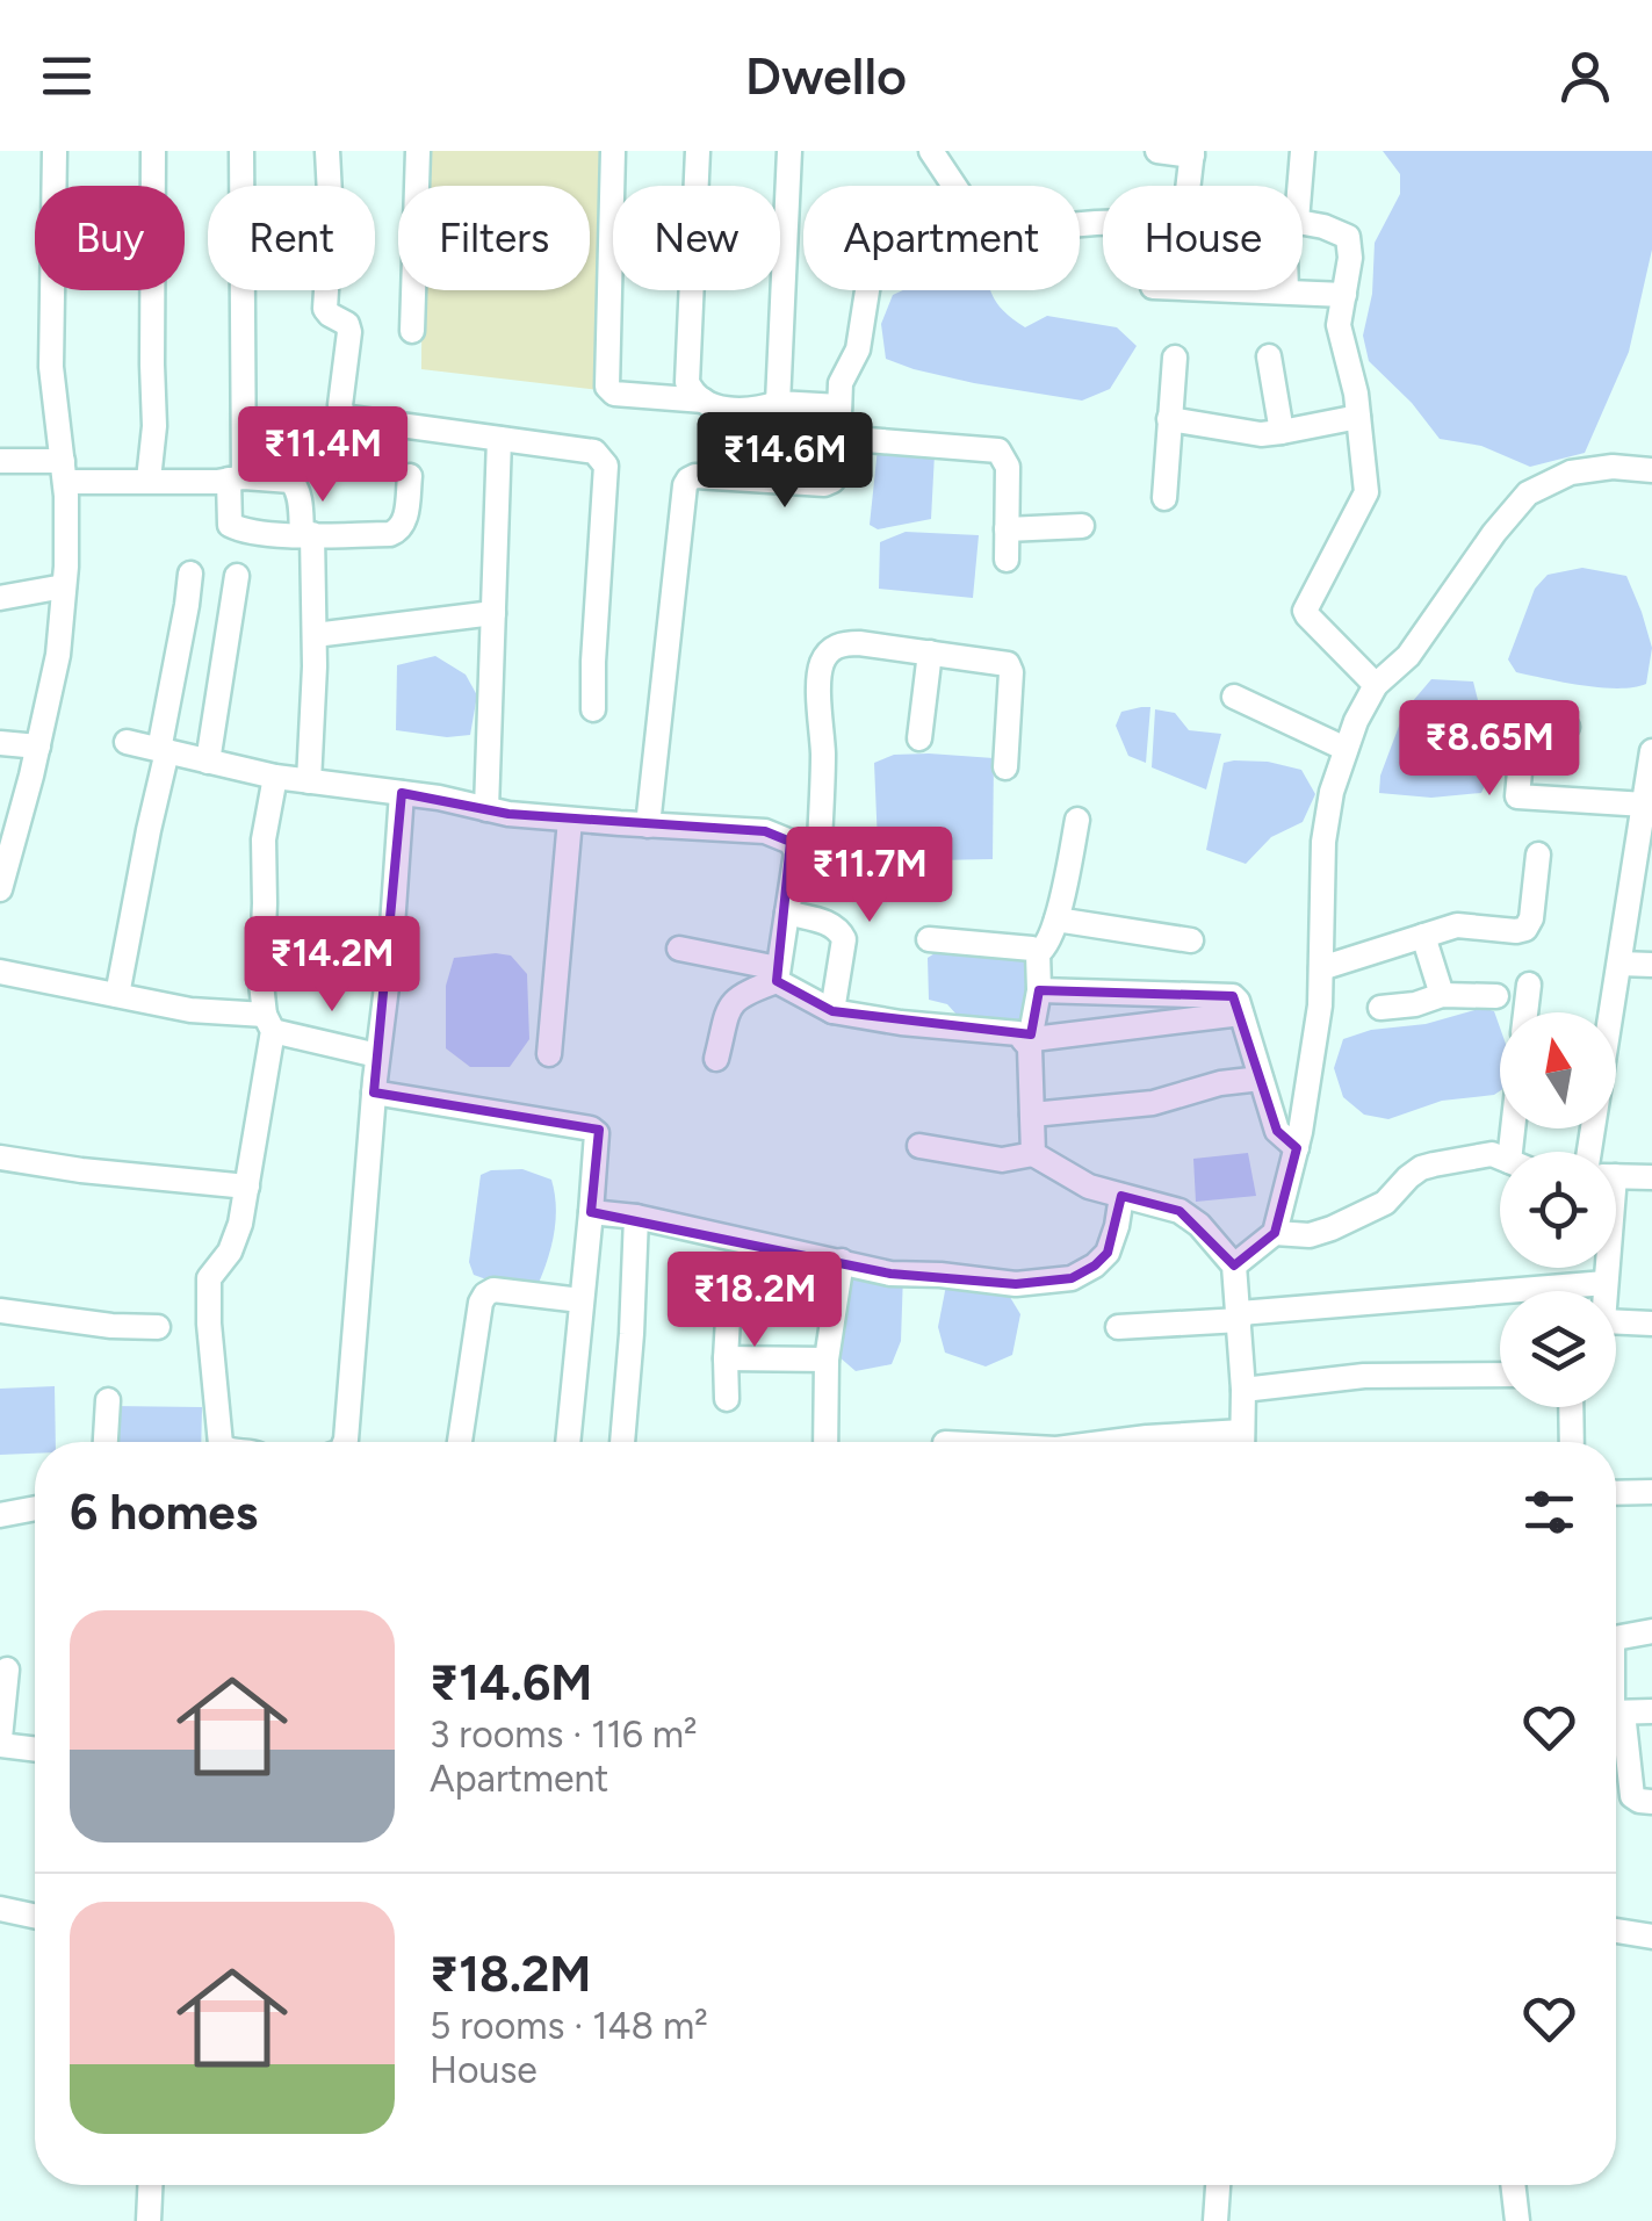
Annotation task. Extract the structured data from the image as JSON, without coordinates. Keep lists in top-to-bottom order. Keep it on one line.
{"north":"top","page":{"header":"Dwello","chip":["Buy","Rent","Filters","New","Apartment","House"],"price":["₹11.4M","₹14.6M","₹8.65M","₹11.7M","₹14.2M","₹18.2M"],"heading":"6 homes","list":[{"name":"₹14.6M","note":"3 rooms · 116 m² · Apartment"},{"name":"₹18.2M","note":"5 rooms · 148 m² · House"}]}}
